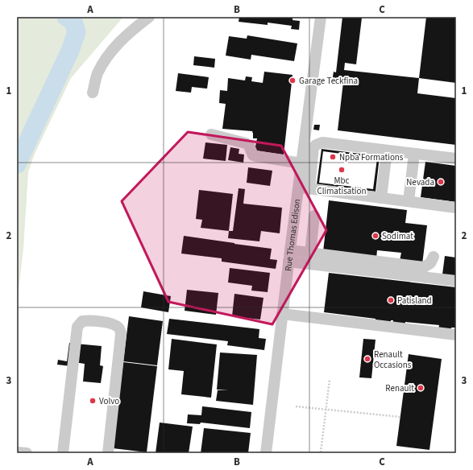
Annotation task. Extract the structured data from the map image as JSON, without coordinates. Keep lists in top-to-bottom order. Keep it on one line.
{"streets":{"street":["Rue Thomas Edison"]},"places":["Garage Teckfina","Npba Formations","Mbc Climatisation","Nevada","Sodimat","Patisland","Renault Occasions","Renault","Volvo"],"grid":{"columns":["A","B","C"],"rows":["1","2","3"]}}
